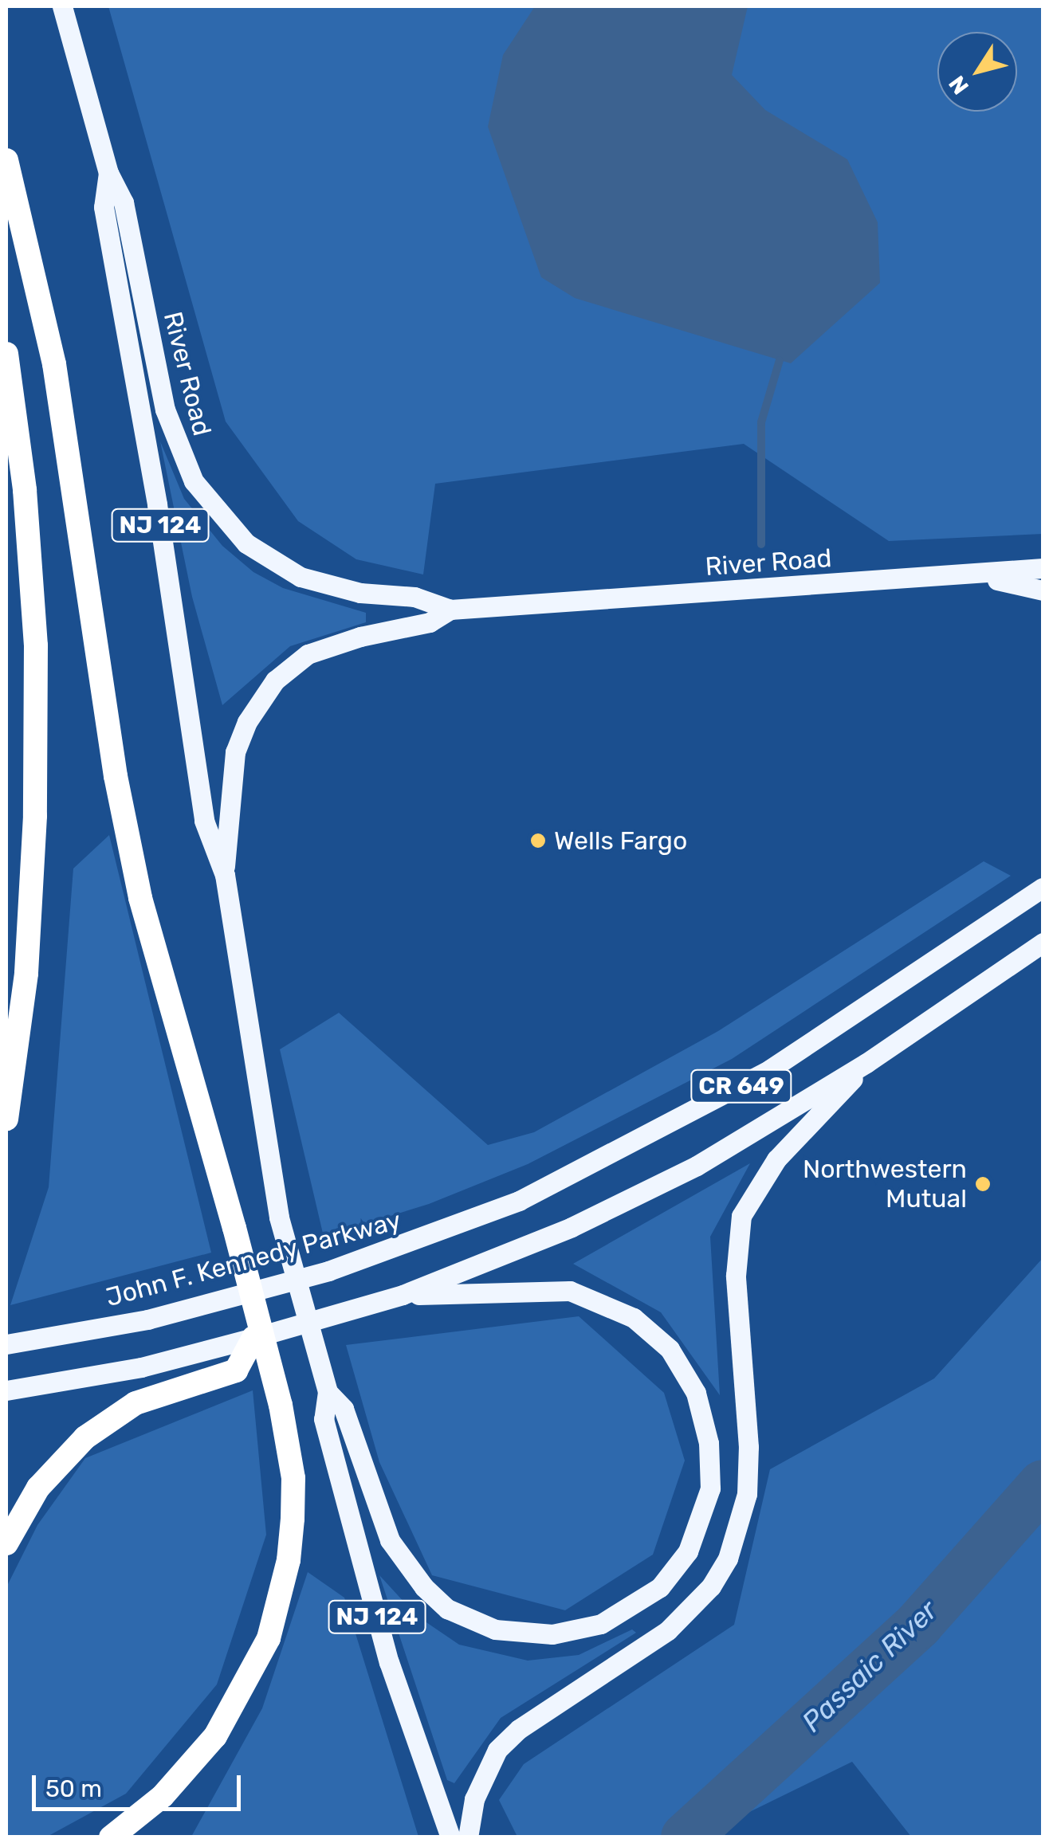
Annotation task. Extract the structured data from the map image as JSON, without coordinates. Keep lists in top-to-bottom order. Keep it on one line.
{"streets":{"main road":["River Road","NJ 124","CR 649","John F. Kennedy Parkway"]},"crossings":[["River Road","NJ 124"]],"water":["Passaic River"],"places":["Wells Fargo","Northwestern Mutual"],"scale_bar":"50 m","north":"bottom left"}
